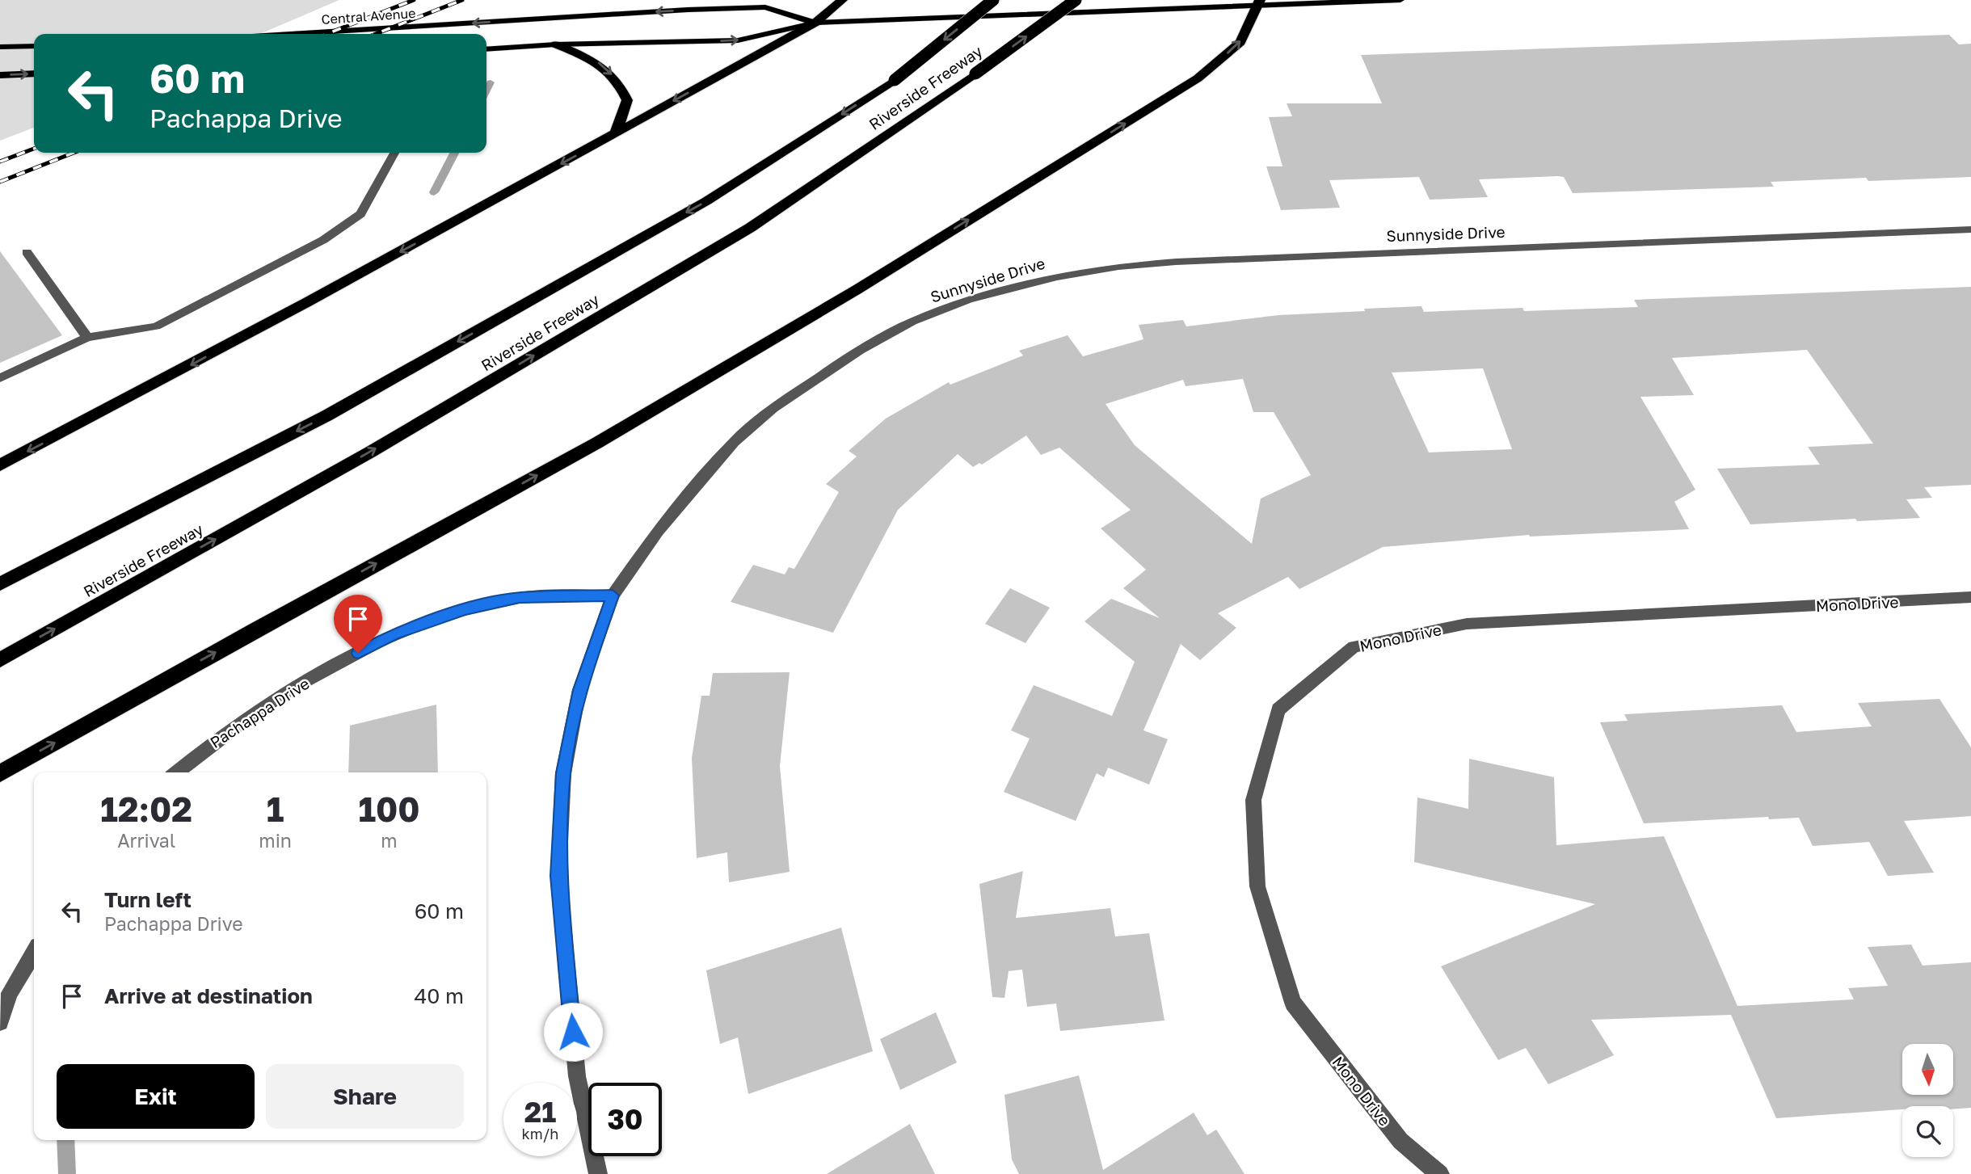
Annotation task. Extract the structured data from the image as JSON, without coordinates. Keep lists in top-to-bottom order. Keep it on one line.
{"streets":{"highway":["Riverside Freeway"],"main road":["Central Avenue"],"street":["Sunnyside Drive","Mono Drive","Pachappa Drive"]},"crossings":[["Sunnyside Drive","Pachappa Drive"]],"north":"bottom","page":{"turn":["60 m","Pachappa Drive"],"eta":["12:02","Arrival","1","min","100","m"],"list":[{"name":"Turn left","note":"Pachappa Drive","value":"60 m"},{"name":"Arrive at destination","value":"40 m"}],"buttons":["Exit","Share"],"speed":"21 km/h","limit":"30"}}
